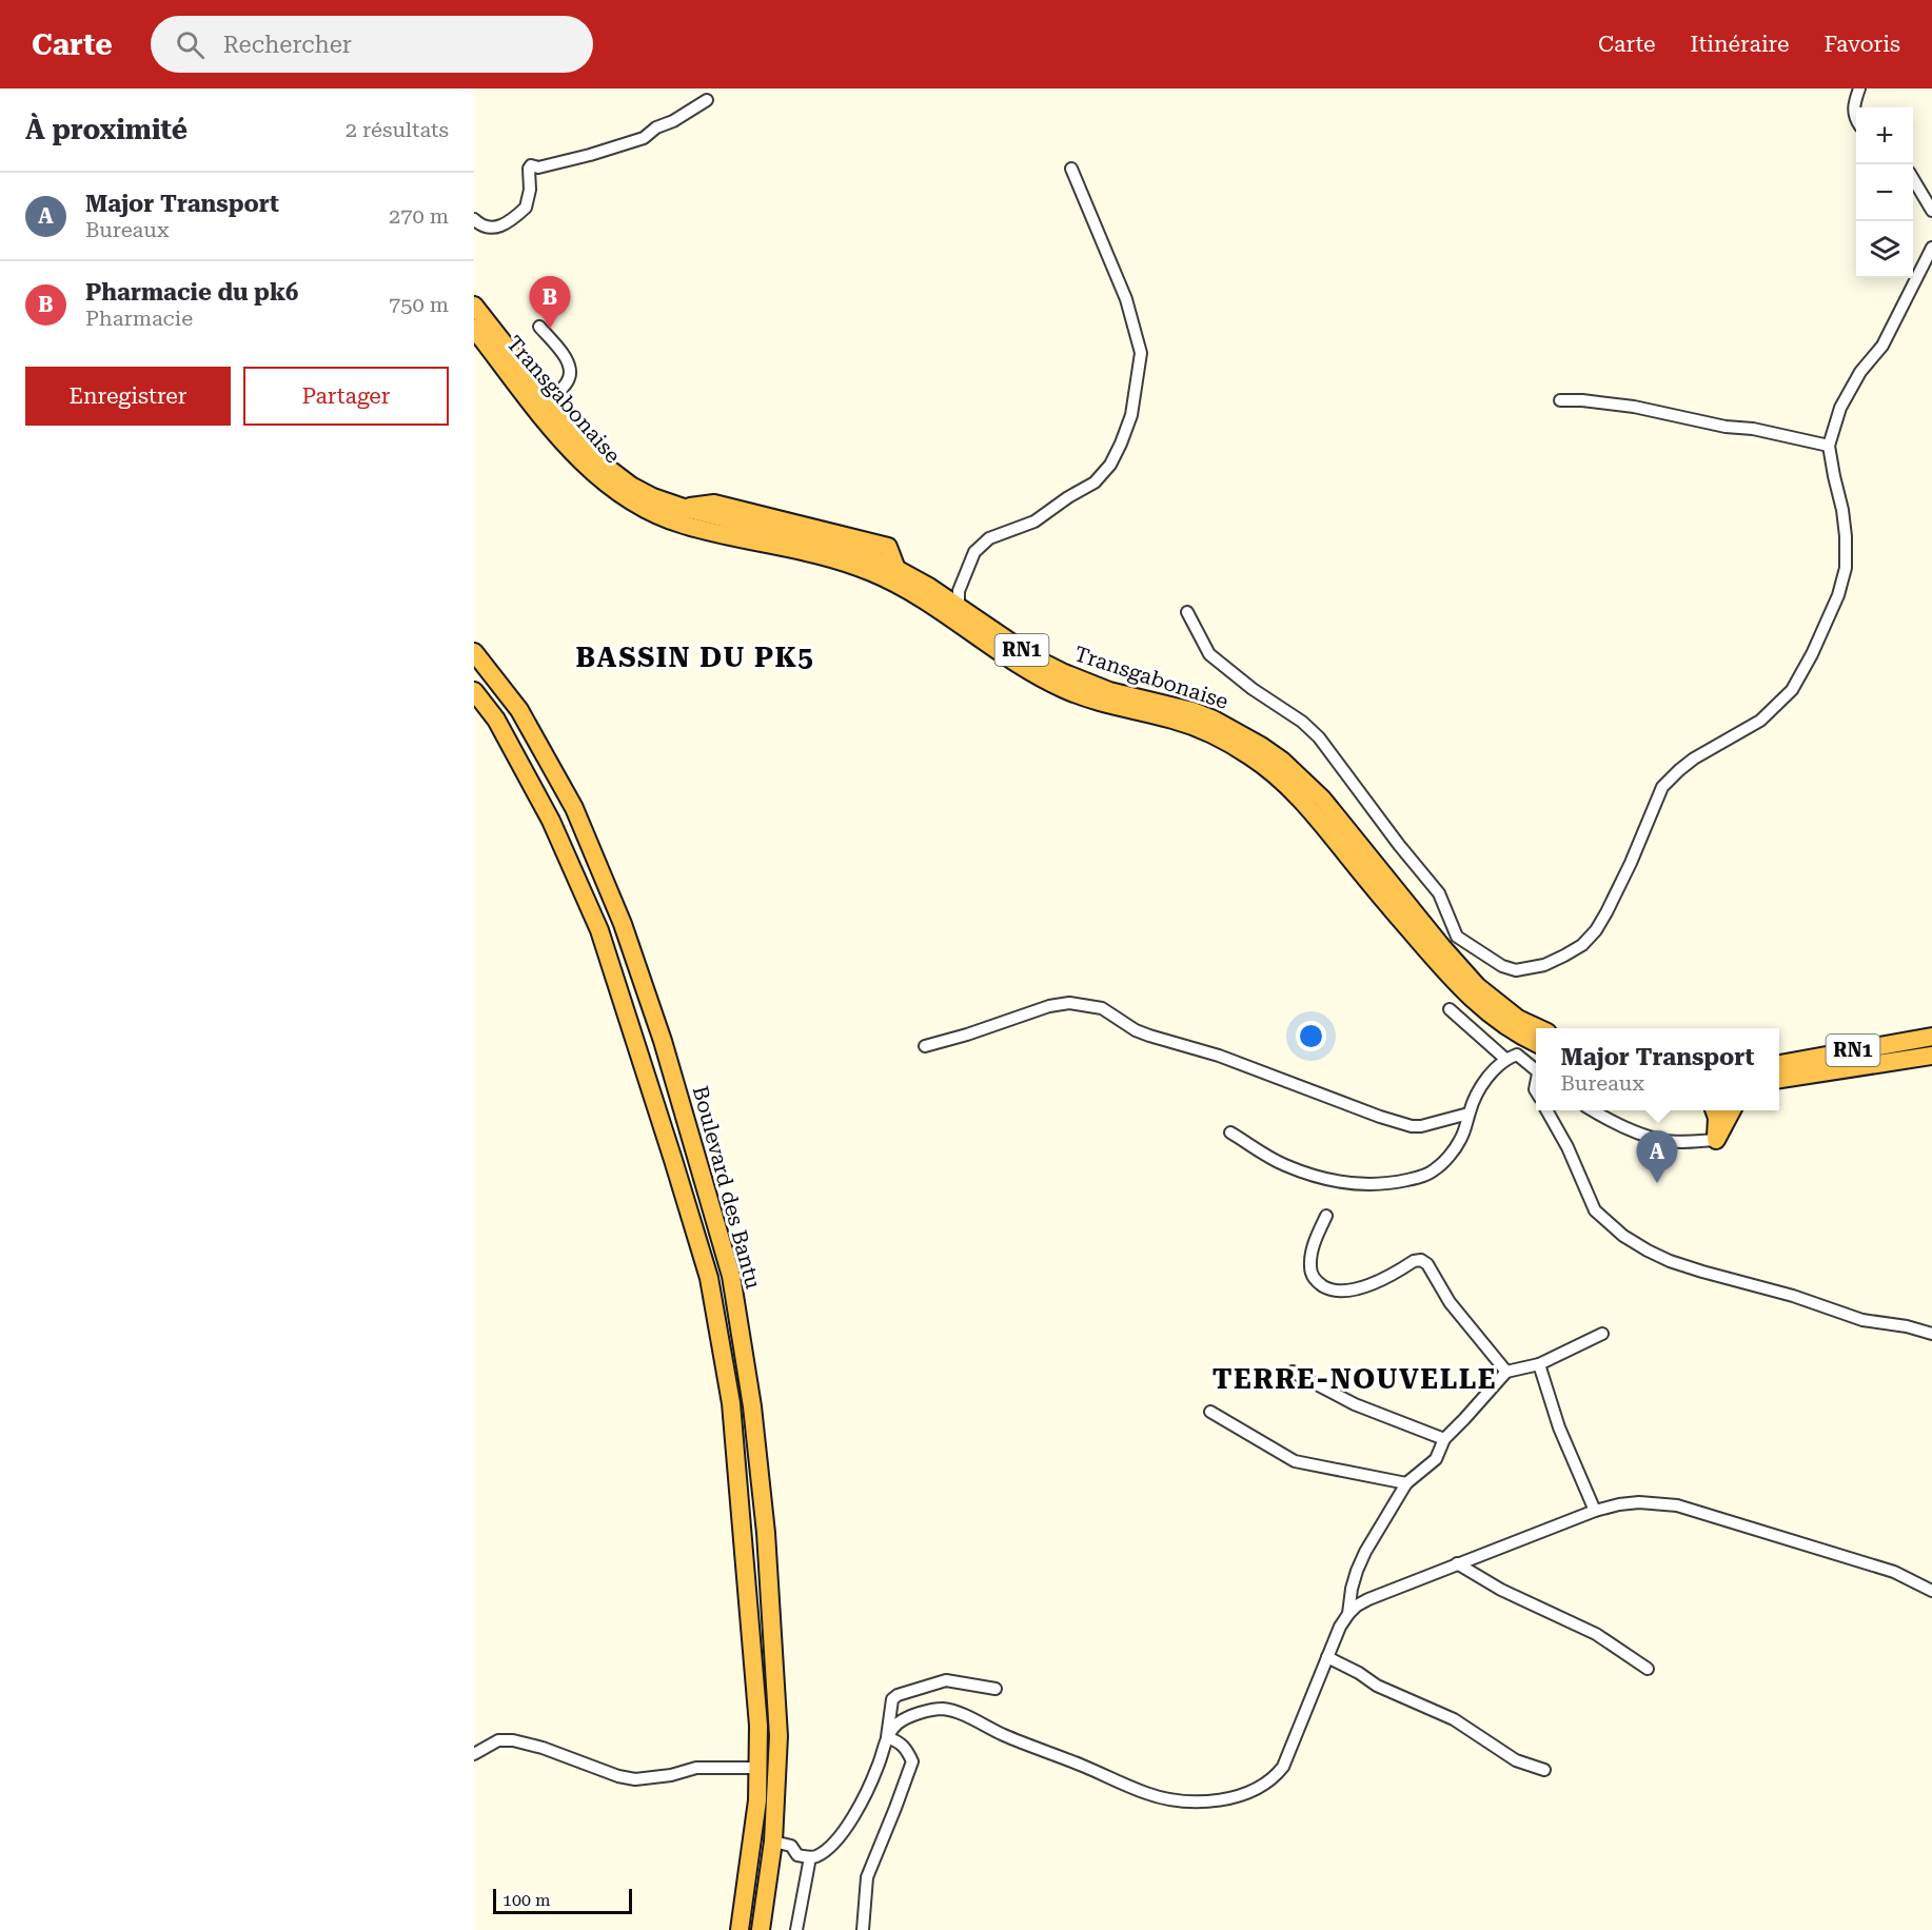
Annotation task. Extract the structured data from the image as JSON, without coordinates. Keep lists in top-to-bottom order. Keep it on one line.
{"streets":{"highway":["Transgabonaise","RN1","Boulevard des Bantu"]},"districts":["BASSIN DU PK5","TERRE-NOUVELLE"],"scale_bar":"100 m","page":{"header":"Carte","search":"Rechercher","nav":["Carte","Itinéraire","Favoris"],"heading":["À proximité","2 résultats"],"map_buttons":["+","−"],"list":[{"mark":"A","name":"Major Transport","note":"Bureaux","value":"270 m"},{"mark":"B","name":"Pharmacie du pk6","note":"Pharmacie","value":"750 m"}],"pins":["B","A"],"buttons":["Enregistrer","Partager"],"popup":["Major Transport","Bureaux"],"scale":"100 m"}}
